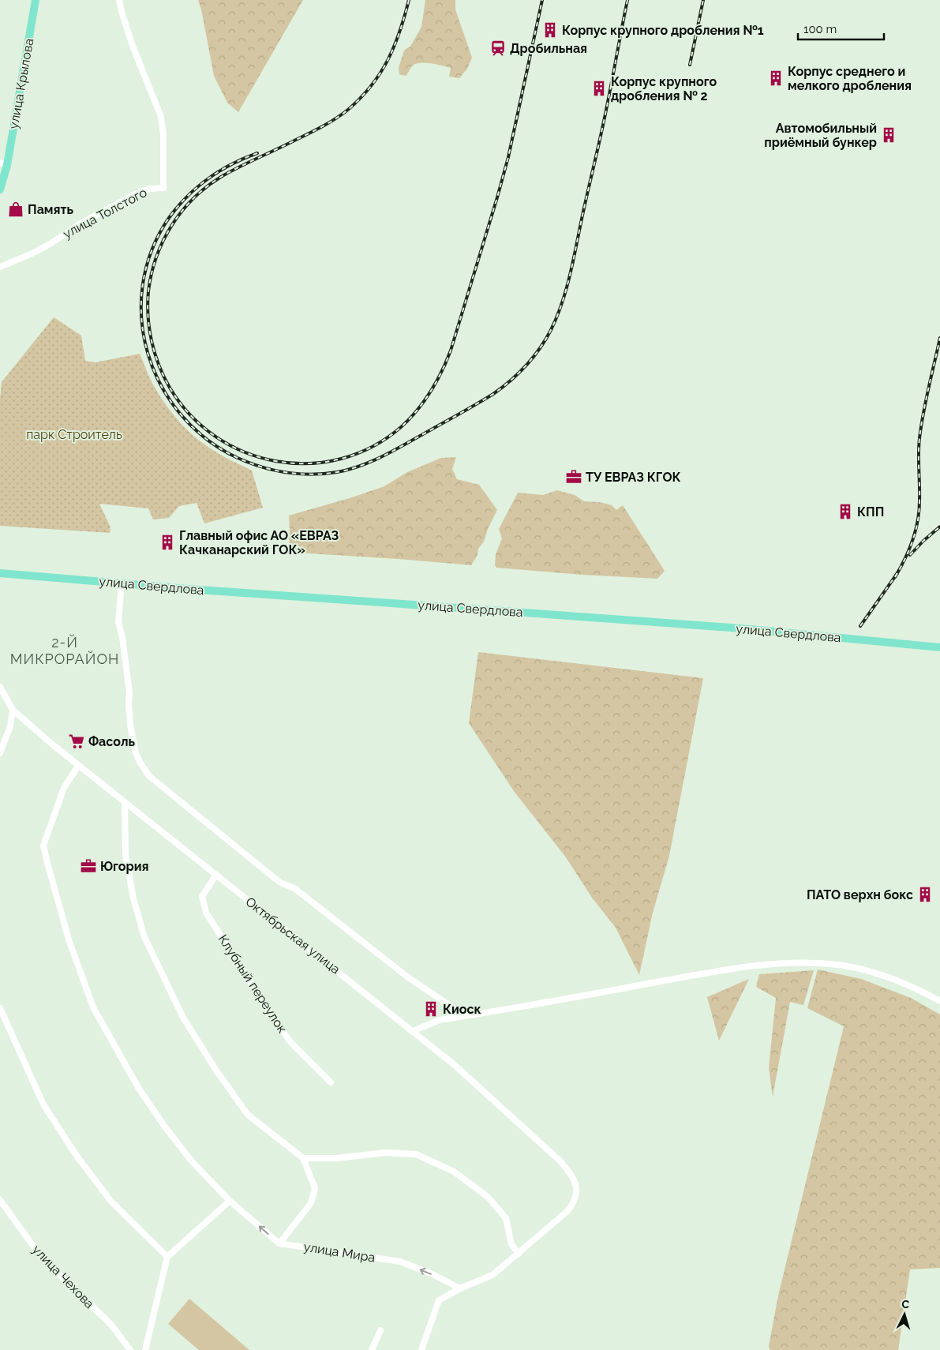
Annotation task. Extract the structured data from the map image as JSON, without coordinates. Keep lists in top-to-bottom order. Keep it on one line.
{"streets":{"main road":["улица Крылова","улица Свердлова"],"street":["улица Толстого","Октябрьская улица","Клубный переулок","улица Мира","улица Чехова"]},"crossings":[["Октябрьская улица","Клубный переулок"]],"one_way":["улица Мира"],"districts":["2-Й МИКРОРАЙОН"],"parks":["парк Строитель"],"places":{"building":["Корпус крупного дробления №1","Корпус среднего и мелкого дробления","Корпус крупного дробления № 2","Автомобильный приёмный бункер","КПП","Главный офис АО «ЕВРАЗ Качканарский ГОК»","ПАТО верхн бокс","Киоск"],"station":["Дробильная"],"shop":["Память"],"office":["ТУ ЕВРАЗ КГОК","Югория"],"supermarket":["Фасоль"]},"scale_bar":"100 m","north":"top"}
